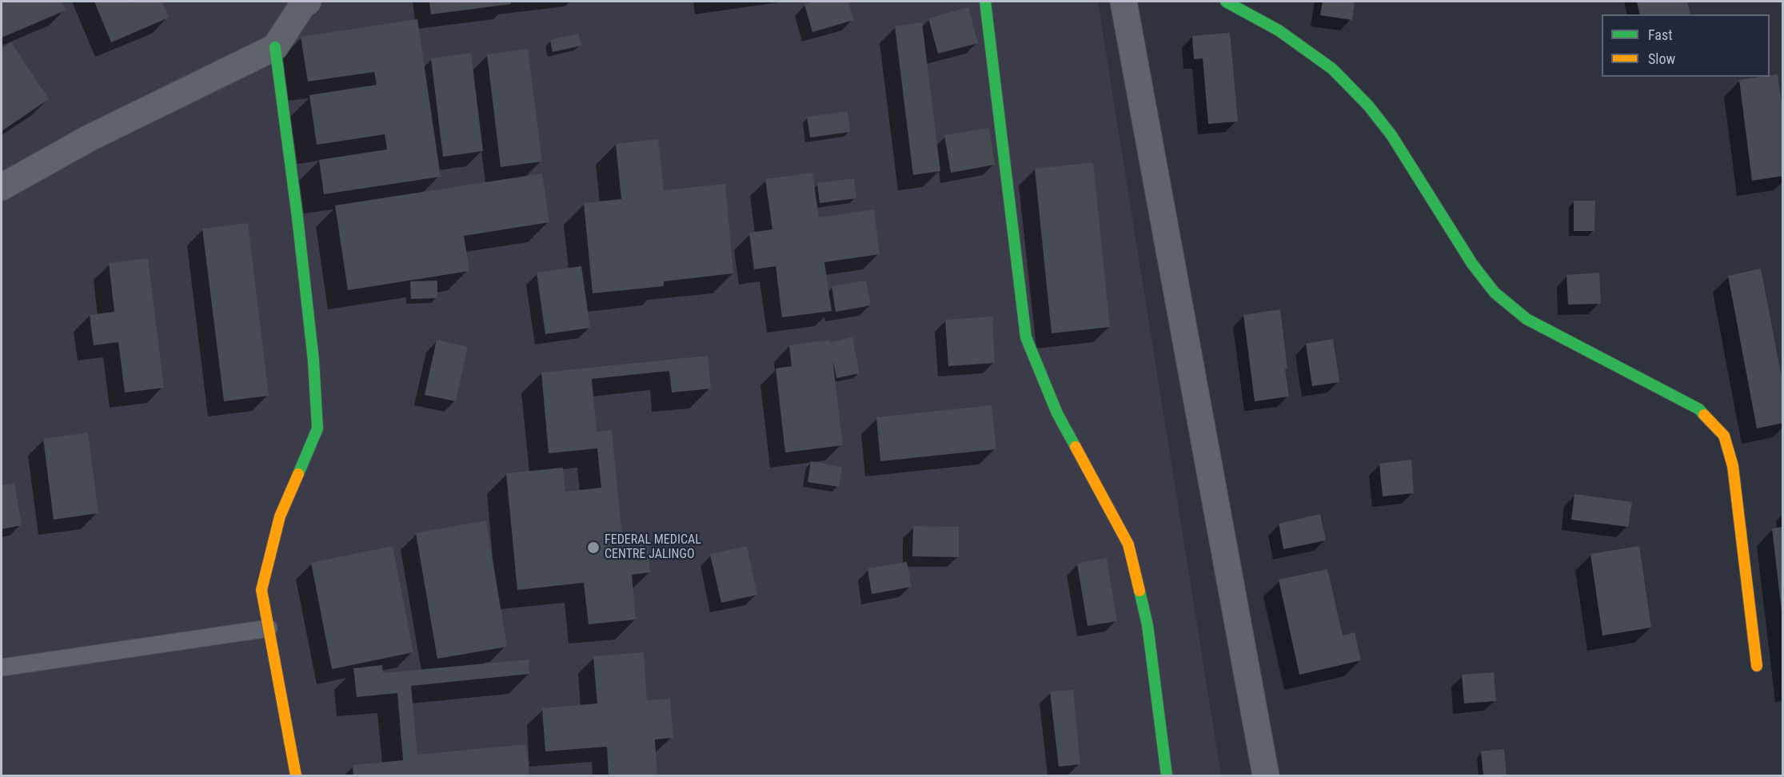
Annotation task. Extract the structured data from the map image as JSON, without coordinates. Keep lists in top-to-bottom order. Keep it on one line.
{"places":["FEDERAL MEDICAL CENTRE JALINGO"],"legend":["Fast","Slow"]}
